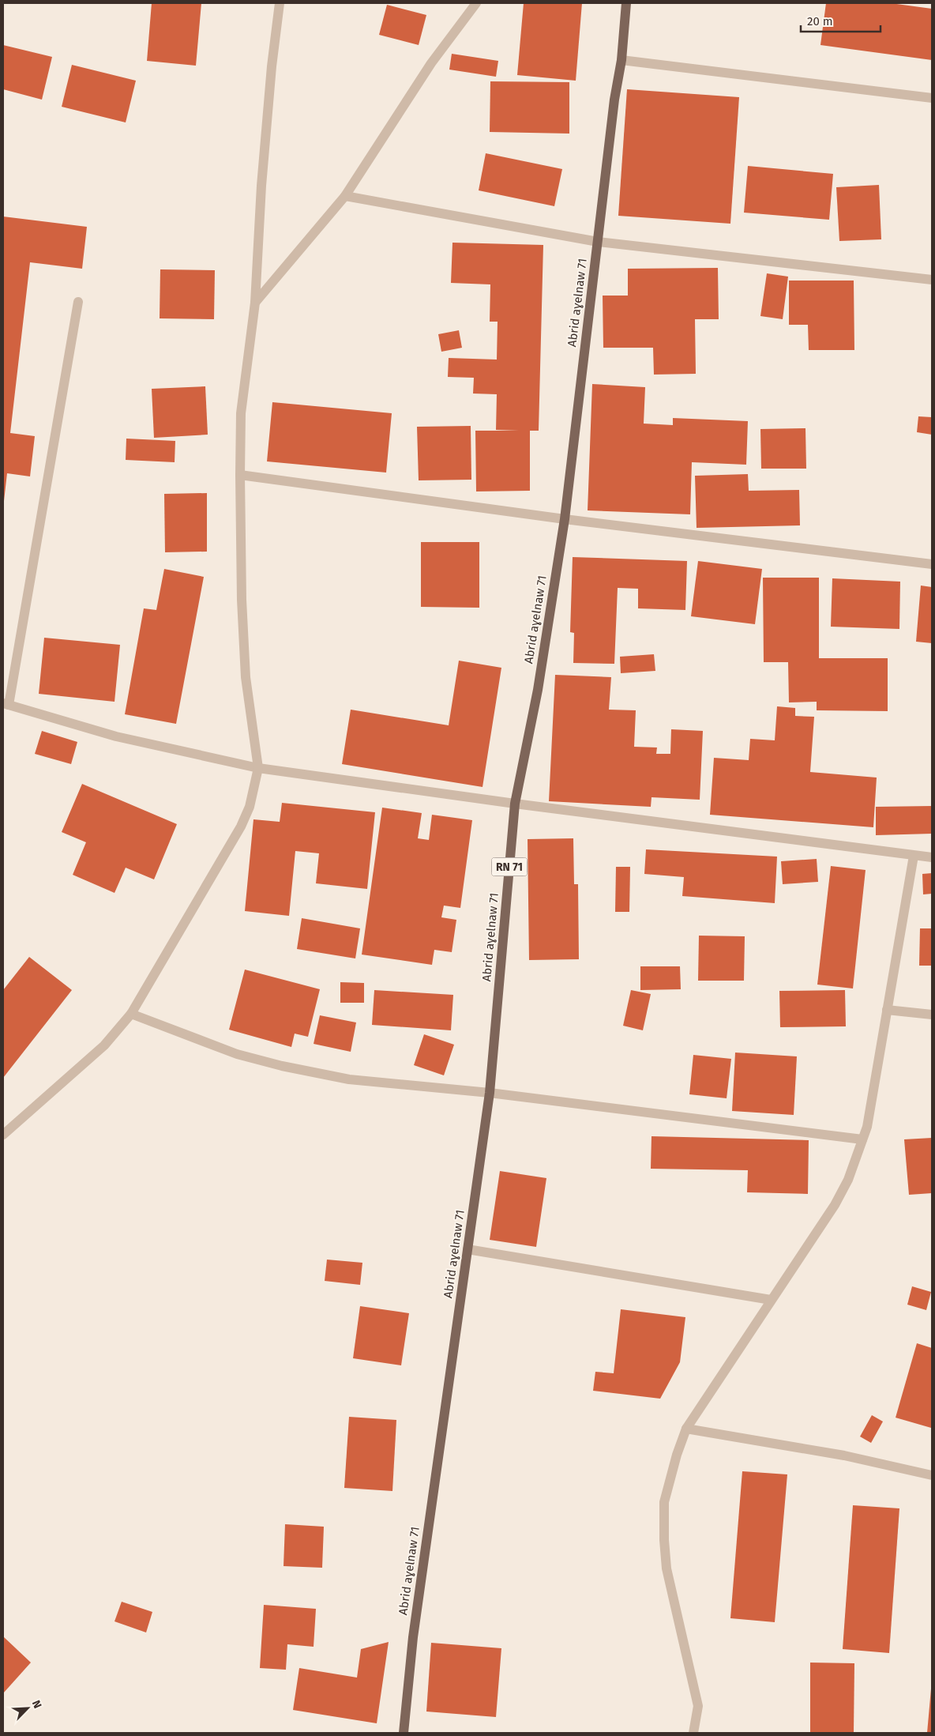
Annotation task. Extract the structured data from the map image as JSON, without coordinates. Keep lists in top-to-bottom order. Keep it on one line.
{"streets":{"main road":["Abrid aɣelnaw 71","RN 71"]},"scale_bar":"20 m","north":"top right"}
